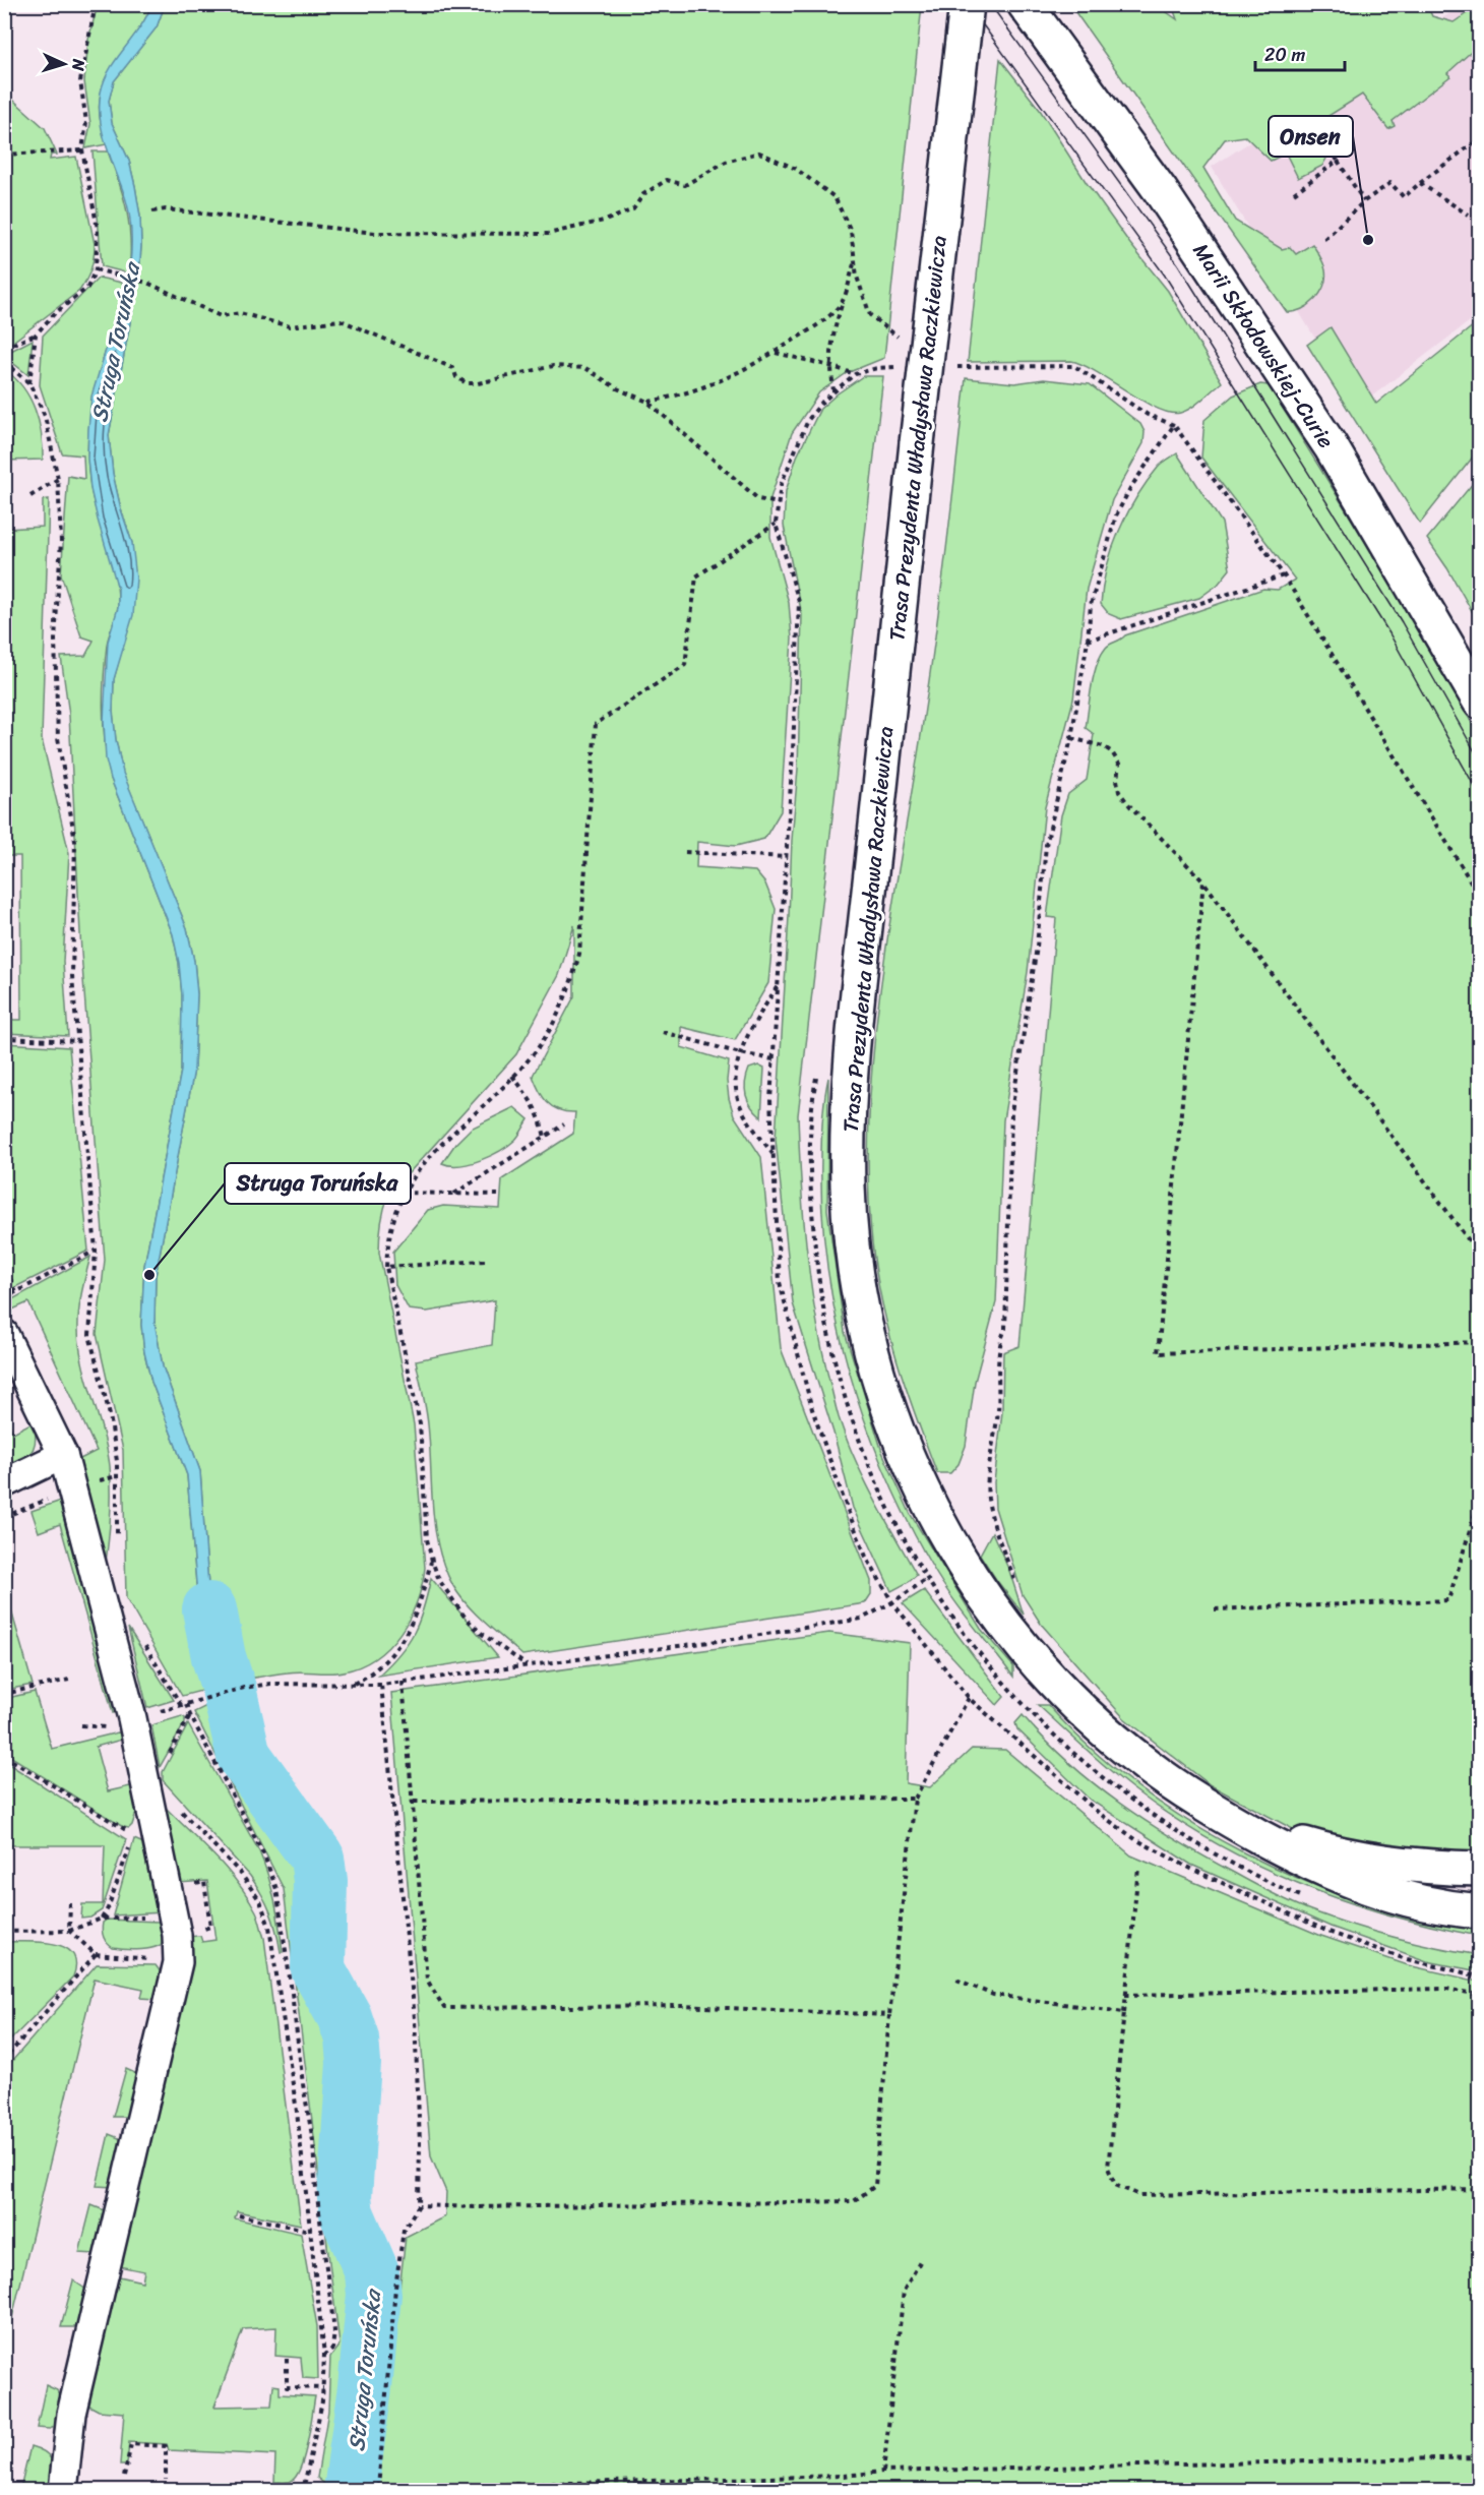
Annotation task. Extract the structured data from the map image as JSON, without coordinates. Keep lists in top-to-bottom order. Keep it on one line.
{"streets":{"main road":["Marii Skłodowskiej-Curie","Trasa Prezydenta Władysława Raczkiewicza"]},"water":["Struga Toruńska"],"places":["Onsen","Struga Toruńska"],"scale_bar":"20 m","north":"right"}
